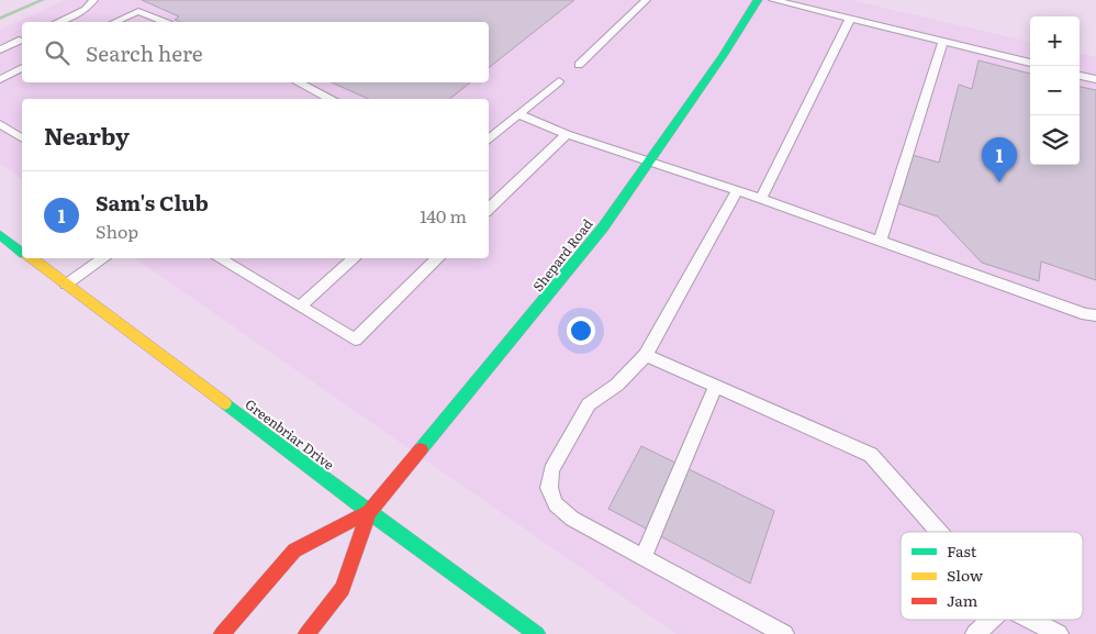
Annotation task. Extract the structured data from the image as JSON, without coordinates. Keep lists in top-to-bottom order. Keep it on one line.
{"streets":{"main road":["Shepard Road","Greenbriar Drive"]},"crossings":[["Shepard Road","Greenbriar Drive"]],"legend":["Fast","Slow","Jam"],"page":{"map_buttons":["+","−"],"search":"Search here","heading":"Nearby","pins":"1","list":[{"mark":"1","name":"Sam's Club","note":"Shop","value":"140 m"}]}}
